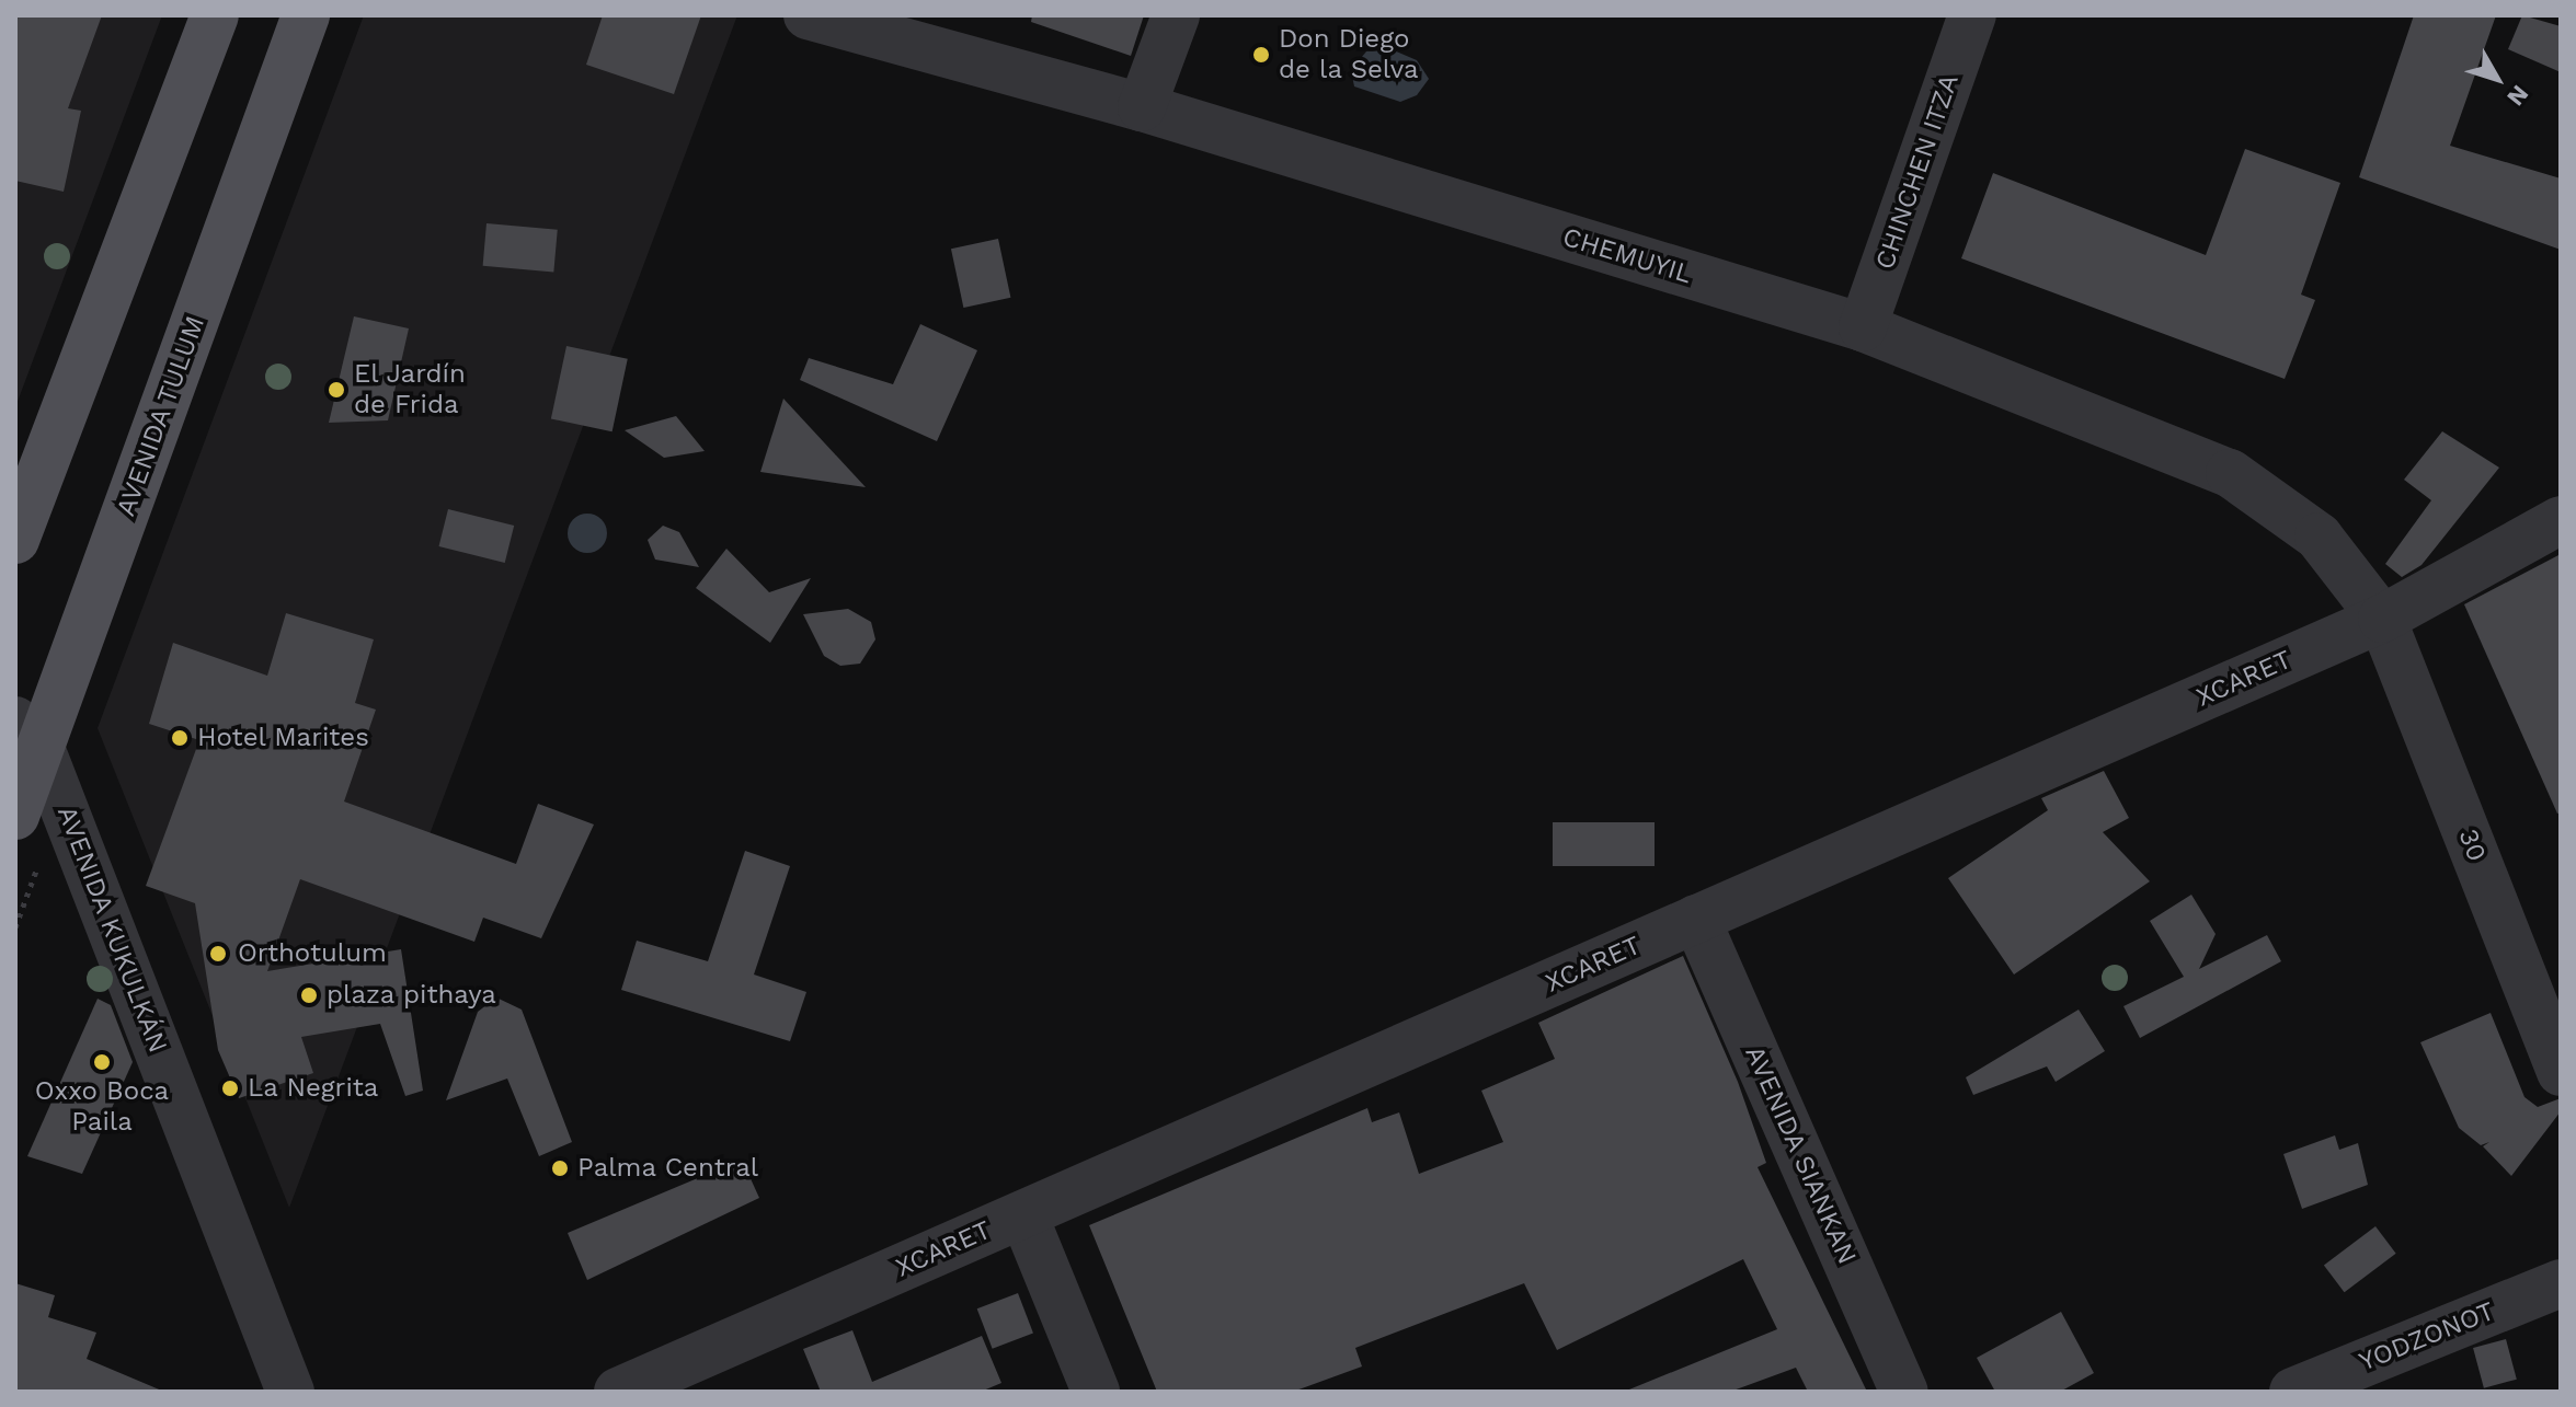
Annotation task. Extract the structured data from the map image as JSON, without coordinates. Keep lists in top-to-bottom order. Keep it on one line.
{"streets":{"main road":["AVENIDA TULUM"],"street":["CHINCHEN ITZA","CHEMUYIL","XCARET","30","AVENIDA KUKULKÁN","AVENIDA SIANKAN","YODZONOT"]},"crossings":[["CHINCHEN ITZA","CHEMUYIL"],["CHEMUYIL","XCARET"],["CHEMUYIL","30"],["AVENIDA TULUM","AVENIDA KUKULKÁN"],["XCARET","30"],["XCARET","AVENIDA SIANKAN"]],"places":["Don Diego de la Selva","El Jardín de Frida","Hotel Marites","Orthotulum","plaza pithaya","Oxxo Boca Paila","La Negrita","Palma Central"],"north":"bottom right"}
